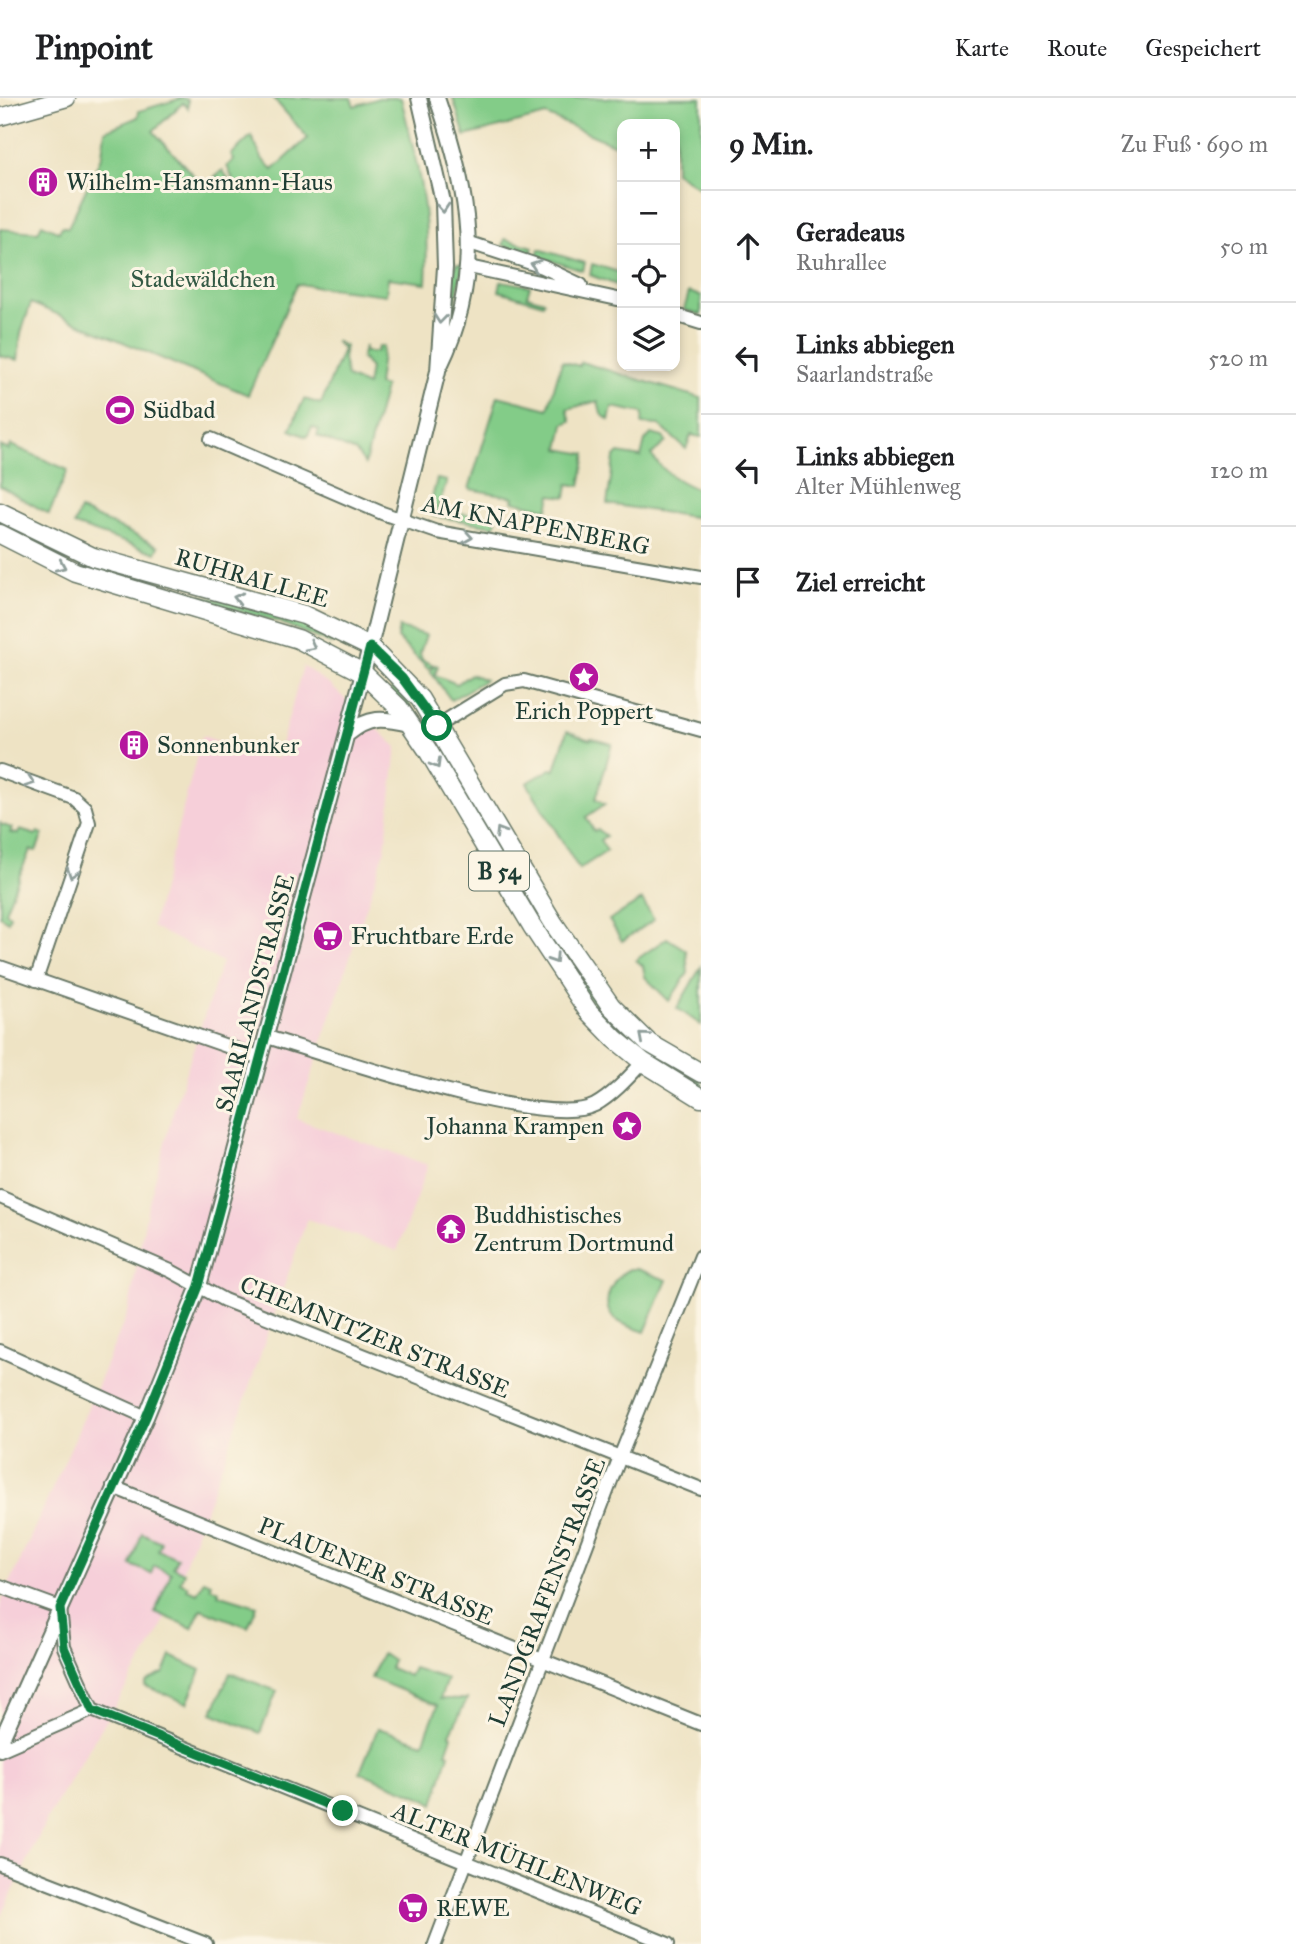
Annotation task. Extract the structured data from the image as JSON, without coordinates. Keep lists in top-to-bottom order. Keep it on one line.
{"streets":{"main road":["RUHRALLEE","B 54"],"street":["AM KNAPPENBERG","SAARLANDSTRASSE","CHEMNITZER STRASSE","PLAUENER STRASSE","LANDGRAFENSTRASSE","ALTER MÜHLENWEG"]},"crossings":[["AM KNAPPENBERG","SAARLANDSTRASSE"],["RUHRALLEE","SAARLANDSTRASSE"],["SAARLANDSTRASSE","CHEMNITZER STRASSE"],["SAARLANDSTRASSE","PLAUENER STRASSE"],["SAARLANDSTRASSE","ALTER MÜHLENWEG"],["CHEMNITZER STRASSE","LANDGRAFENSTRASSE"],["PLAUENER STRASSE","LANDGRAFENSTRASSE"],["LANDGRAFENSTRASSE","ALTER MÜHLENWEG"]],"one_way":["AM KNAPPENBERG"],"parks":["Stadewäldchen"],"places":{"building":["Wilhelm-Hansmann-Haus","Sonnenbunker"],"sports":["Südbad"],"place":["Erich Poppert","Johanna Krampen"],"supermarket":["Fruchtbare Erde","REWE"],"temple":["Buddhistisches Zentrum Dortmund"]},"page":{"header":"Pinpoint","nav":["Karte","Route","Gespeichert"],"heading":["9 Min.","Zu Fuß · 690 m"],"map_buttons":["+","−"],"list":[["Geradeaus","Ruhrallee","50 m"],["Links abbiegen","Saarlandstraße","520 m"],["Links abbiegen","Alter Mühlenweg","120 m"],"Ziel erreicht"]}}
